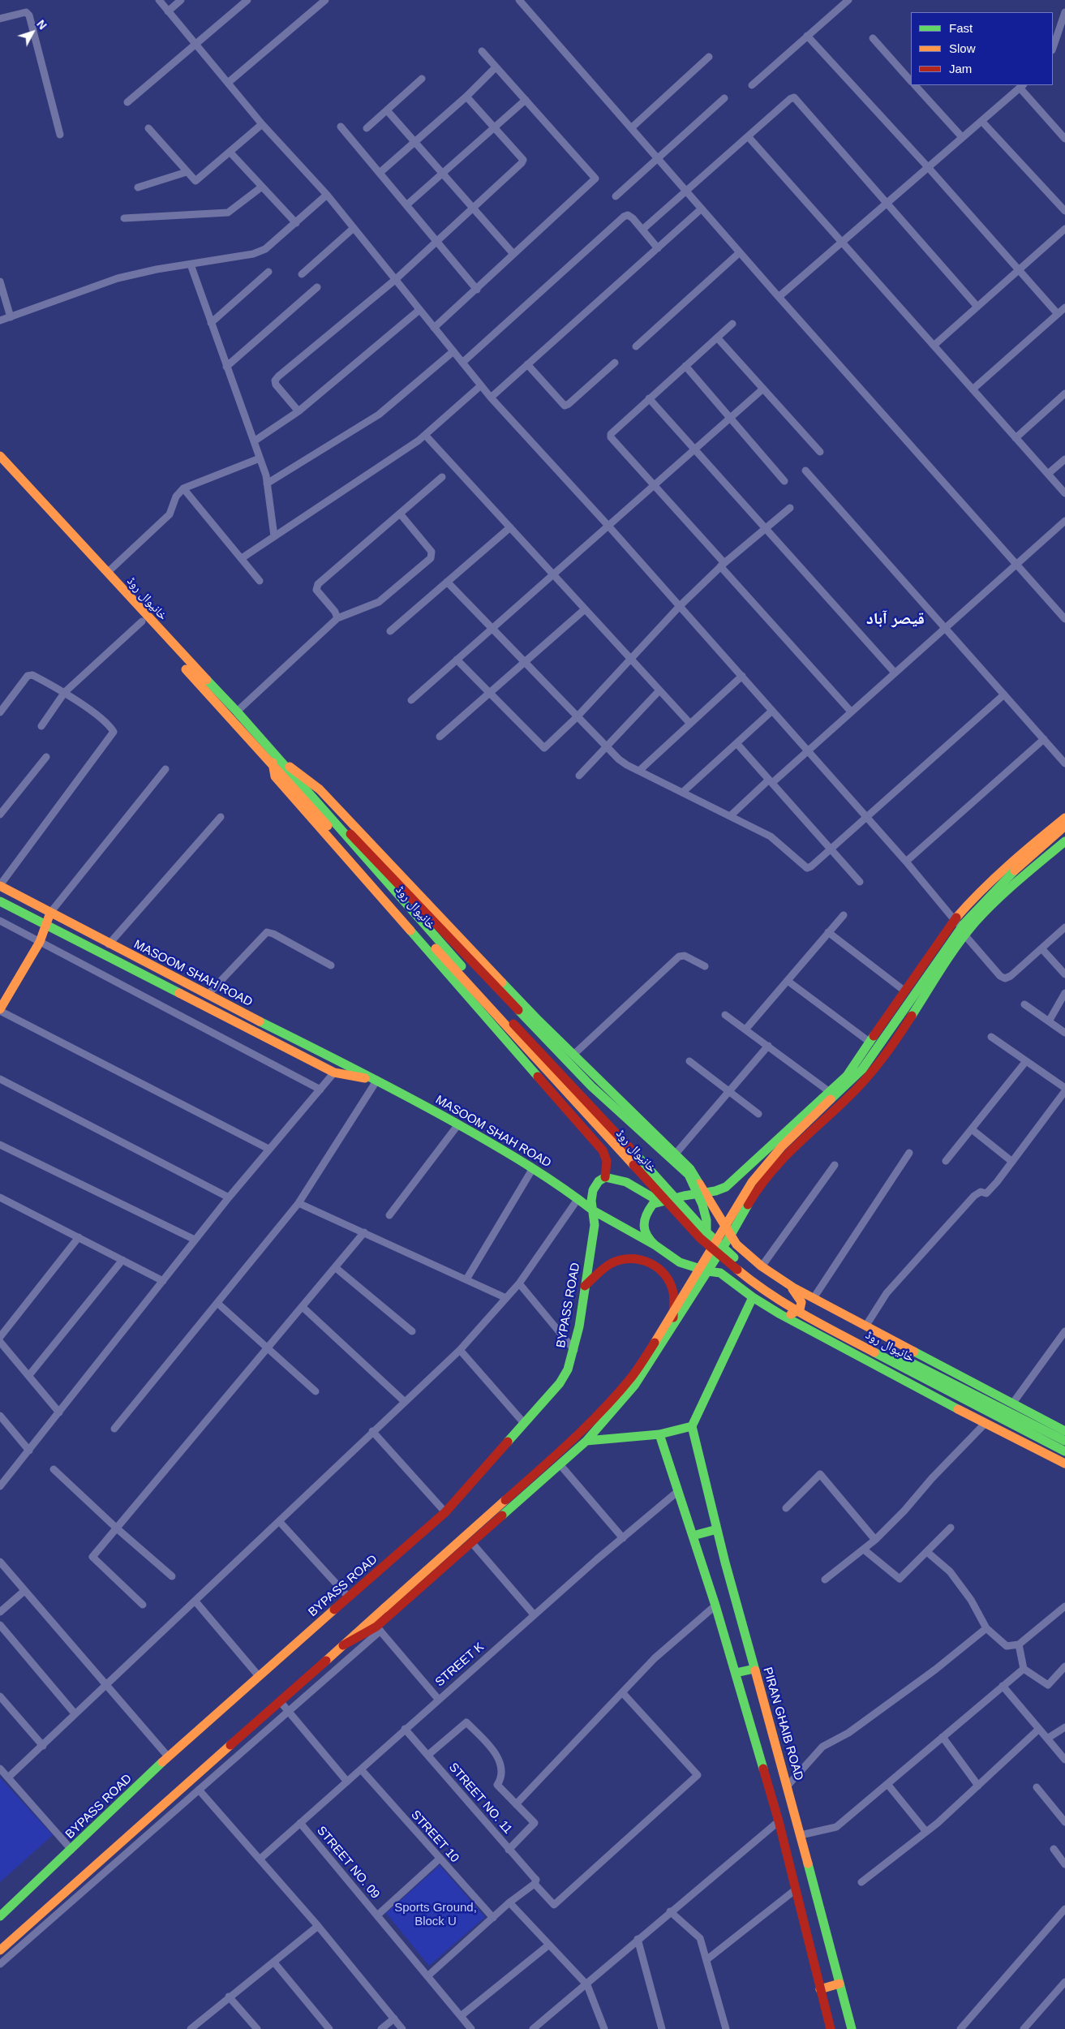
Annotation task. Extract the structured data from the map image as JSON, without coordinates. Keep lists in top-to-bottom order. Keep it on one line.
{"streets":{"main road":["خانیوال روڈ","MASOOM SHAH ROAD","BYPASS ROAD","PIRAN GHAIB ROAD"],"street":["STREET K","STREET NO. 11","STREET 10","STREET NO. 09"]},"crossings":[["خانیوال روڈ","MASOOM SHAH ROAD"],["MASOOM SHAH ROAD","BYPASS ROAD"],["STREET K","STREET NO. 11"],["STREET K","STREET 10"],["STREET K","STREET NO. 09"]],"districts":["قیصر آباد"],"parks":["Sports Ground, Block U"],"legend":["Fast","Slow","Jam"],"north":"top right"}
